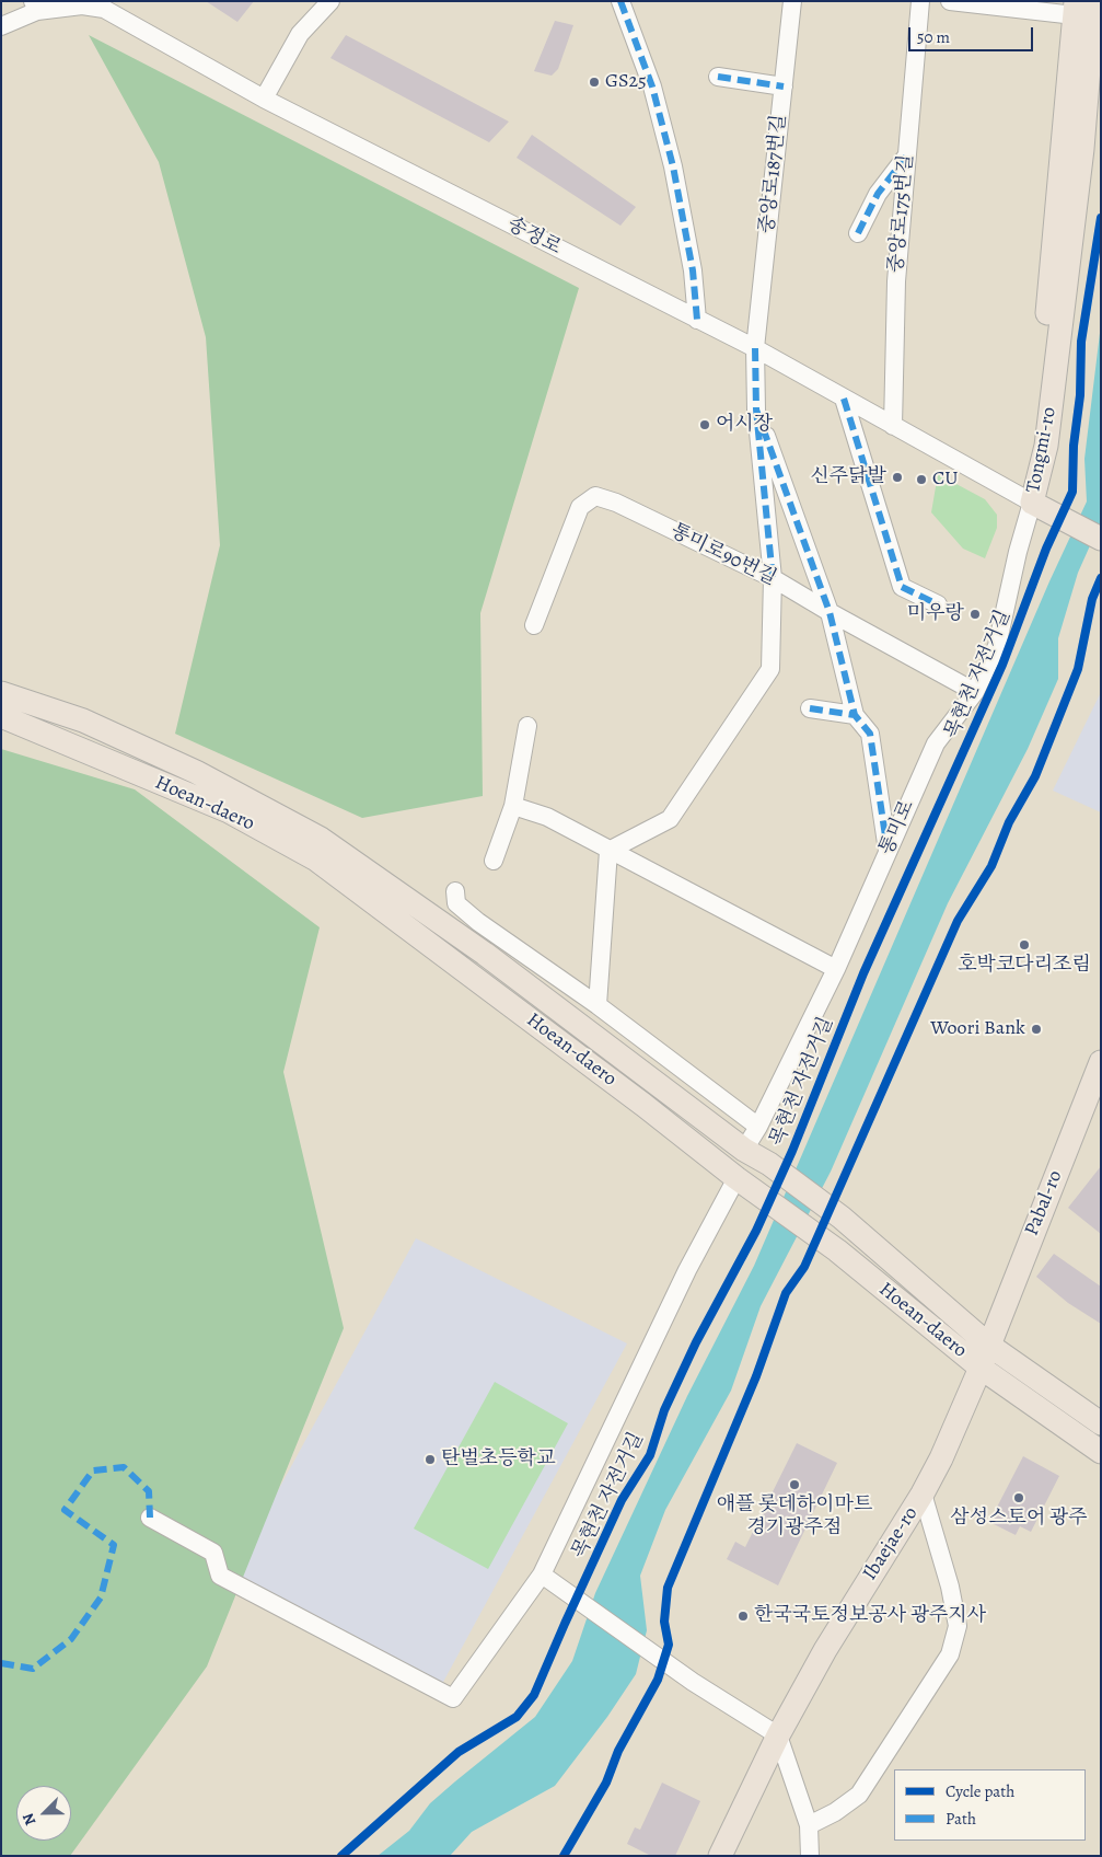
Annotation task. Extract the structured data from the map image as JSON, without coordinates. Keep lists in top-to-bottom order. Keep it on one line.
{"streets":{"main road":["Tongmi-ro","Hoean-daero","Pabal-ro","Ibaejae-ro"],"street":["중앙로187번길","중앙로175번길","송정로","통미로90번길","통미로"],"cycle path":["목현천 자전거길"]},"crossings":[["중앙로187번길","송정로"],["중앙로175번길","송정로"],["송정로","Tongmi-ro"],["송정로","통미로"],["Tongmi-ro","통미로"],["통미로90번길","통미로"],["Hoean-daero","통미로"],["Hoean-daero","Pabal-ro"],["Hoean-daero","Ibaejae-ro"],["Pabal-ro","Ibaejae-ro"]],"places":["GS25","어시장","신주닭발","CU","미우랑","호박코다리조림","Woori Bank","탄벌초등학교","애플 롯데하이마트 경기광주점","삼성스토어 광주","한국국토정보공사 광주지사"],"legend":["Cycle path","Path"],"scale_bar":"50 m","north":"bottom left"}
